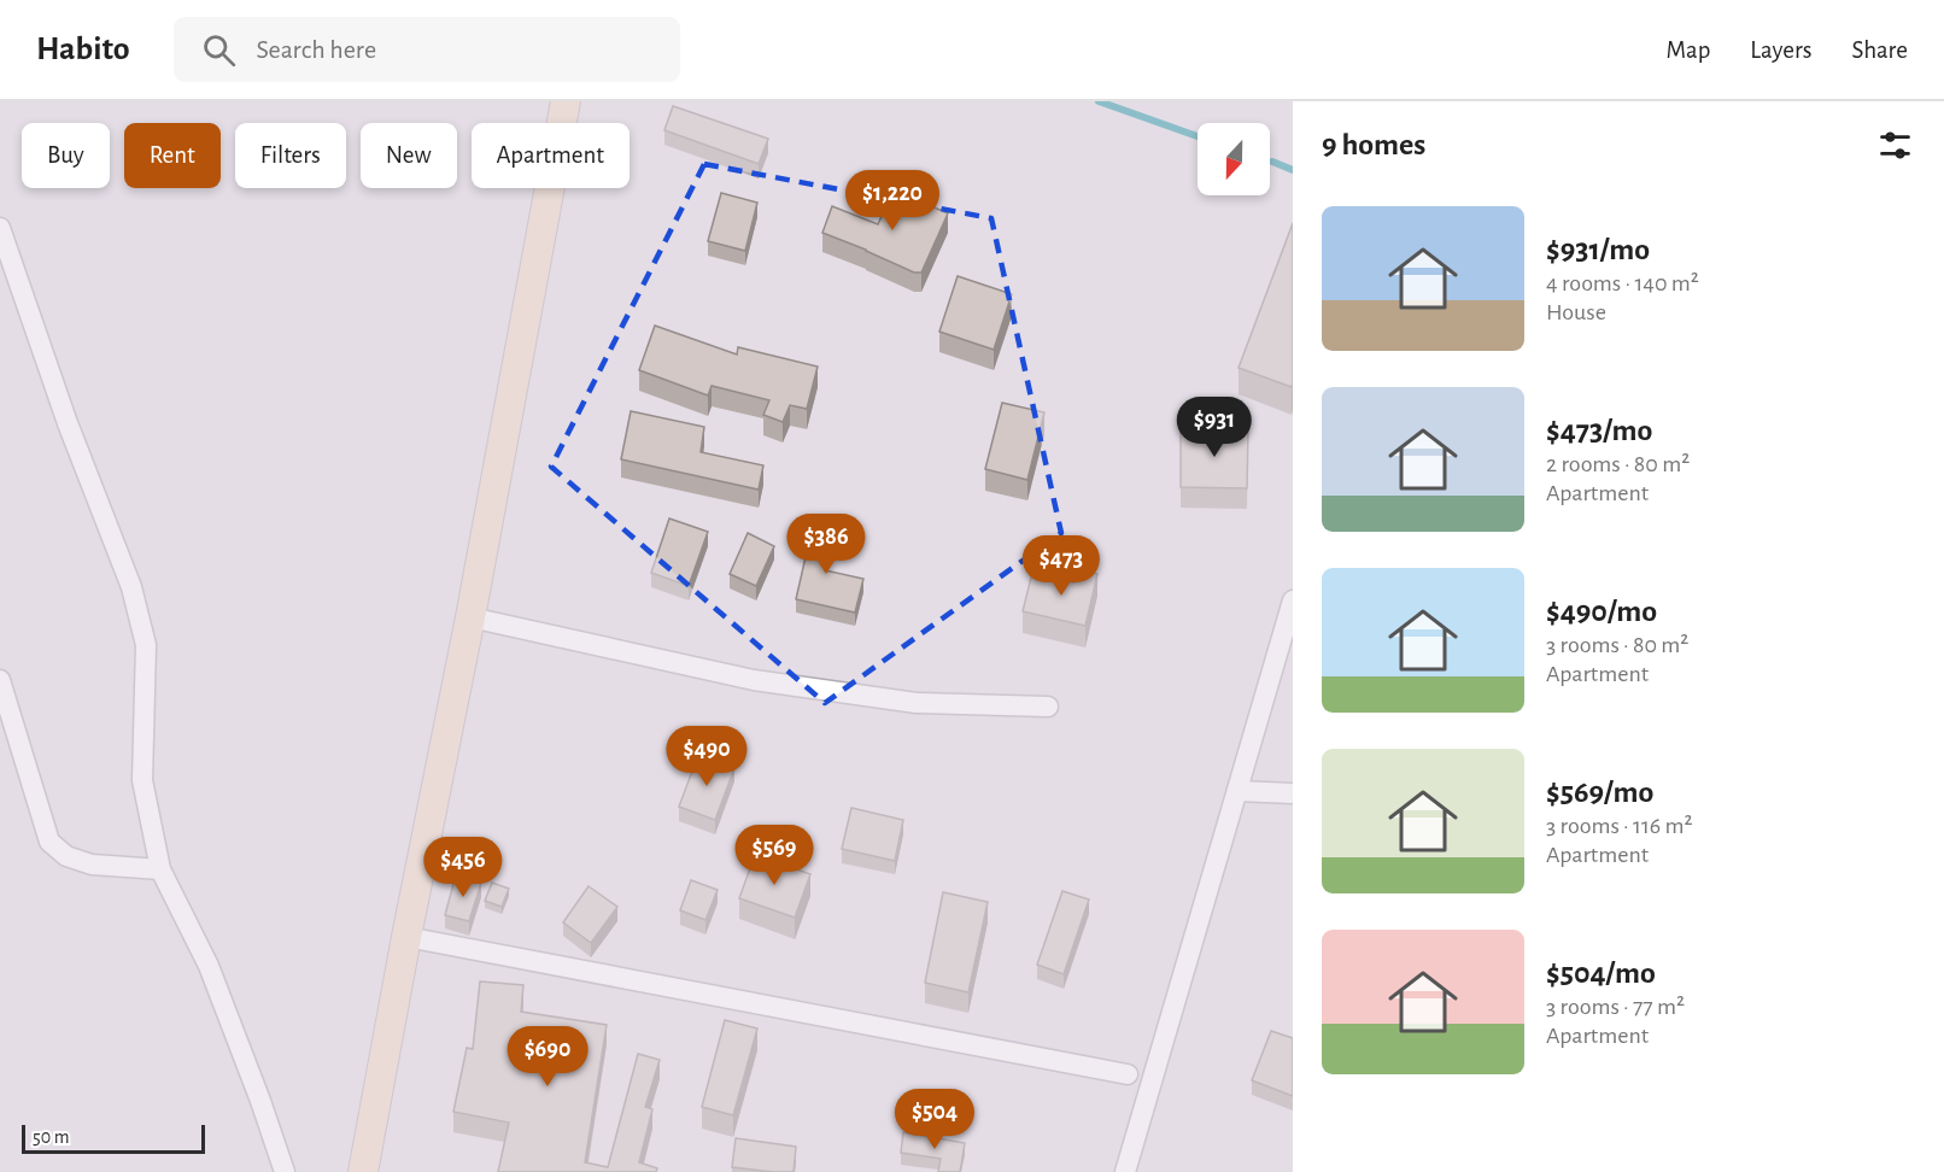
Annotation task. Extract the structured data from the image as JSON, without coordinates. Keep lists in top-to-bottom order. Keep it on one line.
{"scale_bar":"50 m","north":"bottom","page":{"header":"Habito","search":"Search here","nav":["Map","Layers","Share"],"heading":"9 homes","chip":["Buy","Rent","Filters","New","Apartment"],"price":["$1,220","$931","$386","$473","$490","$569","$456","$690","$504"],"list":[{"name":"$931/mo","note":"4 rooms · 140 m² · House"},{"name":"$473/mo","note":"2 rooms · 80 m² · Apartment"},{"name":"$490/mo","note":"3 rooms · 80 m² · Apartment"},{"name":"$569/mo","note":"3 rooms · 116 m² · Apartment"},{"name":"$504/mo","note":"3 rooms · 77 m² · Apartment"}],"scale":"50 m"}}
